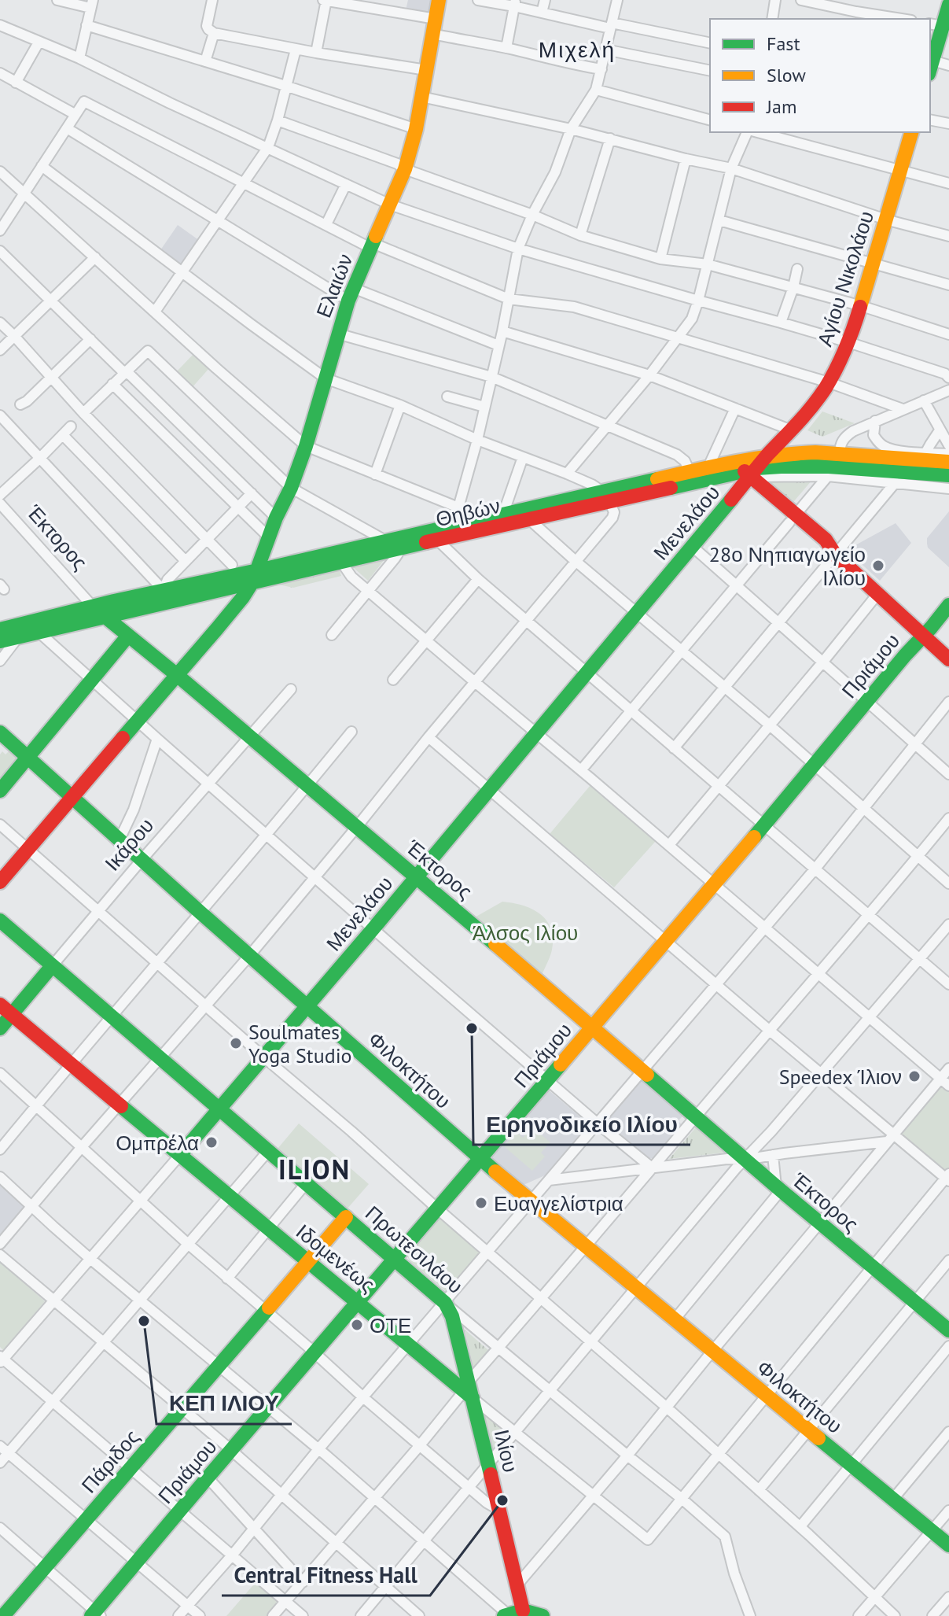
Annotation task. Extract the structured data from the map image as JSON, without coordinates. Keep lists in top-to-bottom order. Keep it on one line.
{"streets":{"street":["Αγίου Νικολάου","Ελαιών","Θηβών","Μενελάου","Έκτορος","Πριάμου","Ικάρου","Φιλοκτήτου","Πρωτεσιλάου","Ιδομενέως","Ιλίου","Πάριδος"]},"crossings":[["Αγίου Νικολάου","Θηβών"],["Αγίου Νικολάου","Μενελάου"],["Ελαιών","Θηβών"],["Ελαιών","Έκτορος"],["Ελαιών","Φιλοκτήτου"],["Θηβών","Μενελάου"],["Θηβών","Έκτορος"],["Μενελάου","Έκτορος"],["Μενελάου","Φιλοκτήτου"],["Μενελάου","Πρωτεσιλάου"],["Μενελάου","Ιδομενέως"],["Έκτορος","Πριάμου"],["Έκτορος","Ικάρου"],["Πριάμου","Φιλοκτήτου"],["Πριάμου","Πρωτεσιλάου"],["Πριάμου","Ιδομενέως"],["Ικάρου","Φιλοκτήτου"],["Ικάρου","Πρωτεσιλάου"],["Ικάρου","Ιδομενέως"],["Πρωτεσιλάου","Ιδομενέως"],["Πρωτεσιλάου","Ιλίου"],["Πρωτεσιλάου","Πάριδος"],["Ιδομενέως","Ιλίου"],["Ιδομενέως","Πάριδος"]],"districts":["Μιχελή","ILION"],"parks":["Άλσος Ιλίου"],"places":["28ο Νηπιαγωγείο Ιλίου","Ειρηνοδικείο Ιλίου","Soulmates Yoga Studio","Speedex Ίλιον","Ομπρέλα","Ευαγγελίστρια","ΚΕΠ ΙΛΙΟΥ","ΟΤΕ","Central Fitness Hall"],"legend":["Fast","Slow","Jam"]}
